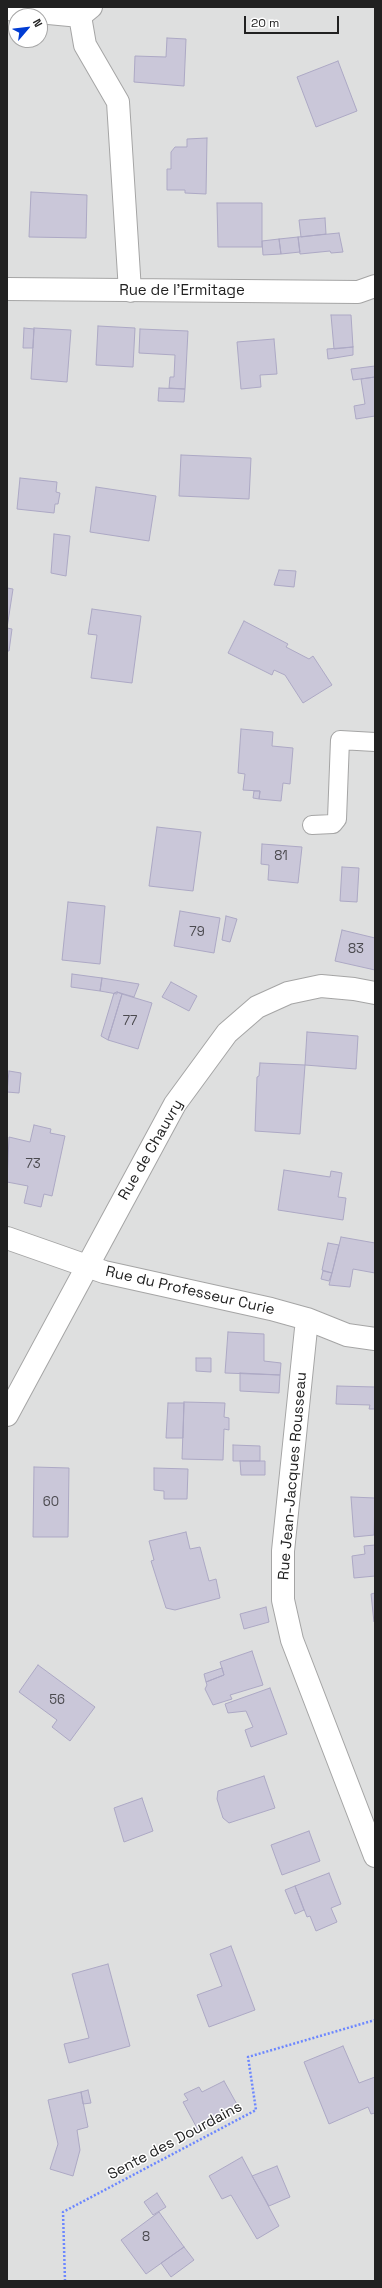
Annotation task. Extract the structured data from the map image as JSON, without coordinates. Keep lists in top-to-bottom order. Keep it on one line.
{"streets":{"street":["Rue de l'Ermitage","Rue de Chauvry","Rue du Professeur Curie","Rue Jean-Jacques Rousseau"],"path":["Sente des Dourdains"]},"crossings":[["Rue de Chauvry","Rue du Professeur Curie"],["Rue du Professeur Curie","Rue Jean-Jacques Rousseau"]],"house_numbers":["81","79","83","77","73","60","56","8"],"scale_bar":"20 m","north":"top right"}
